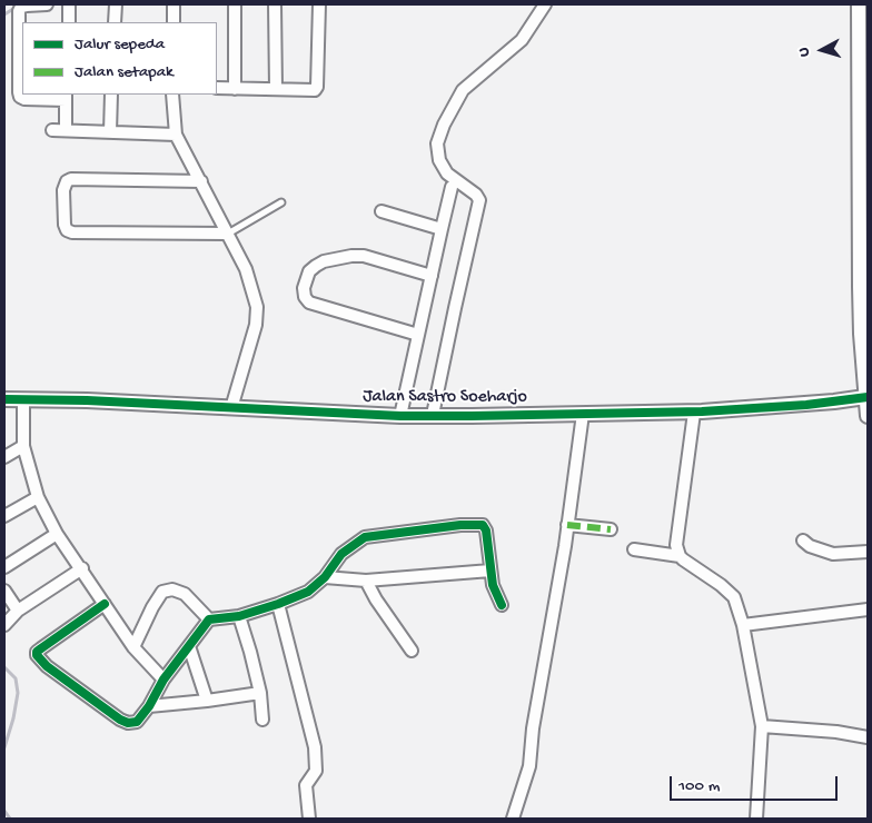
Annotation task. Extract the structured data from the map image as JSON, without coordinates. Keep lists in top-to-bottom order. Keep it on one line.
{"streets":{"street":["Jalan Sastro Soeharjo"]},"legend":["Jalur sepeda","Jalan setapak"],"scale_bar":"100 m","north":"left"}
